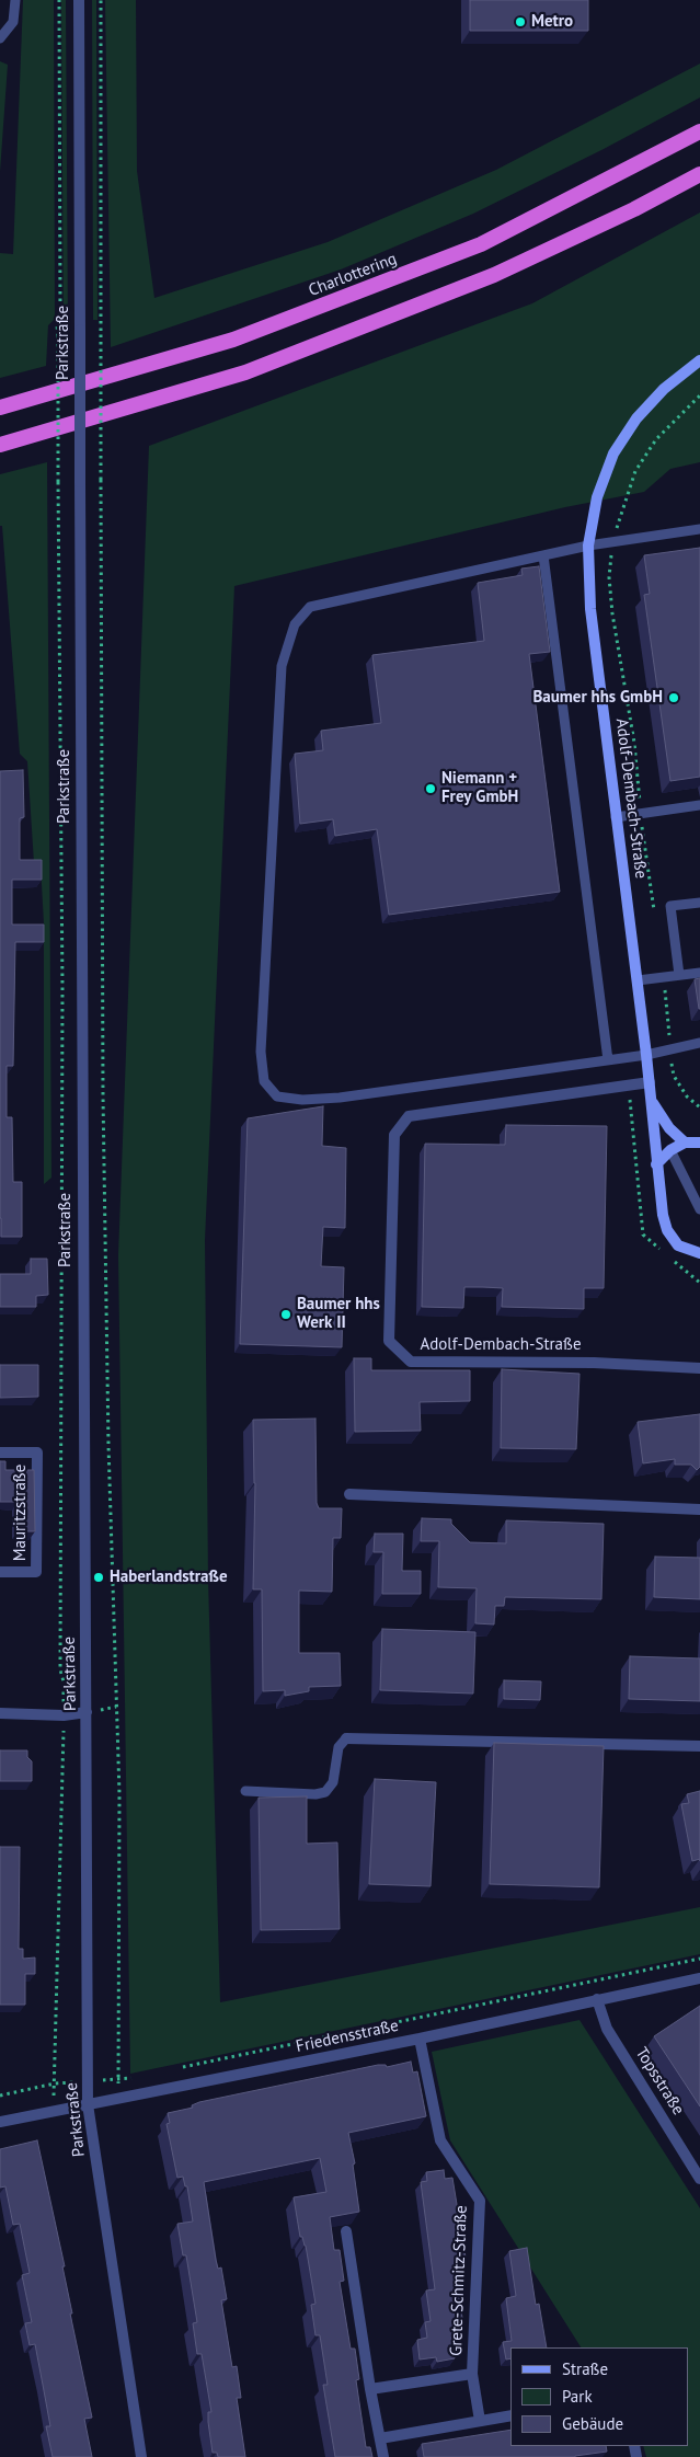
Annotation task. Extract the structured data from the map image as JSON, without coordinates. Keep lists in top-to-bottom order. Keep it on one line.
{"streets":{"highway":["Charlottering"],"main road":["Adolf-Dembach-Straße"],"street":["Parkstraße","Mauritzstraße","Friedensstraße","Topsstraße","Grete-Schmitz-Straße"]},"crossings":[["Parkstraße","Friedensstraße"],["Friedensstraße","Topsstraße"],["Friedensstraße","Grete-Schmitz-Straße"]],"places":["Metro","Baumer hhs GmbH","Niemann + Frey GmbH","Baumer hhs Werk II","Haberlandstraße"],"legend":["Straße","Park","Gebäude"]}
